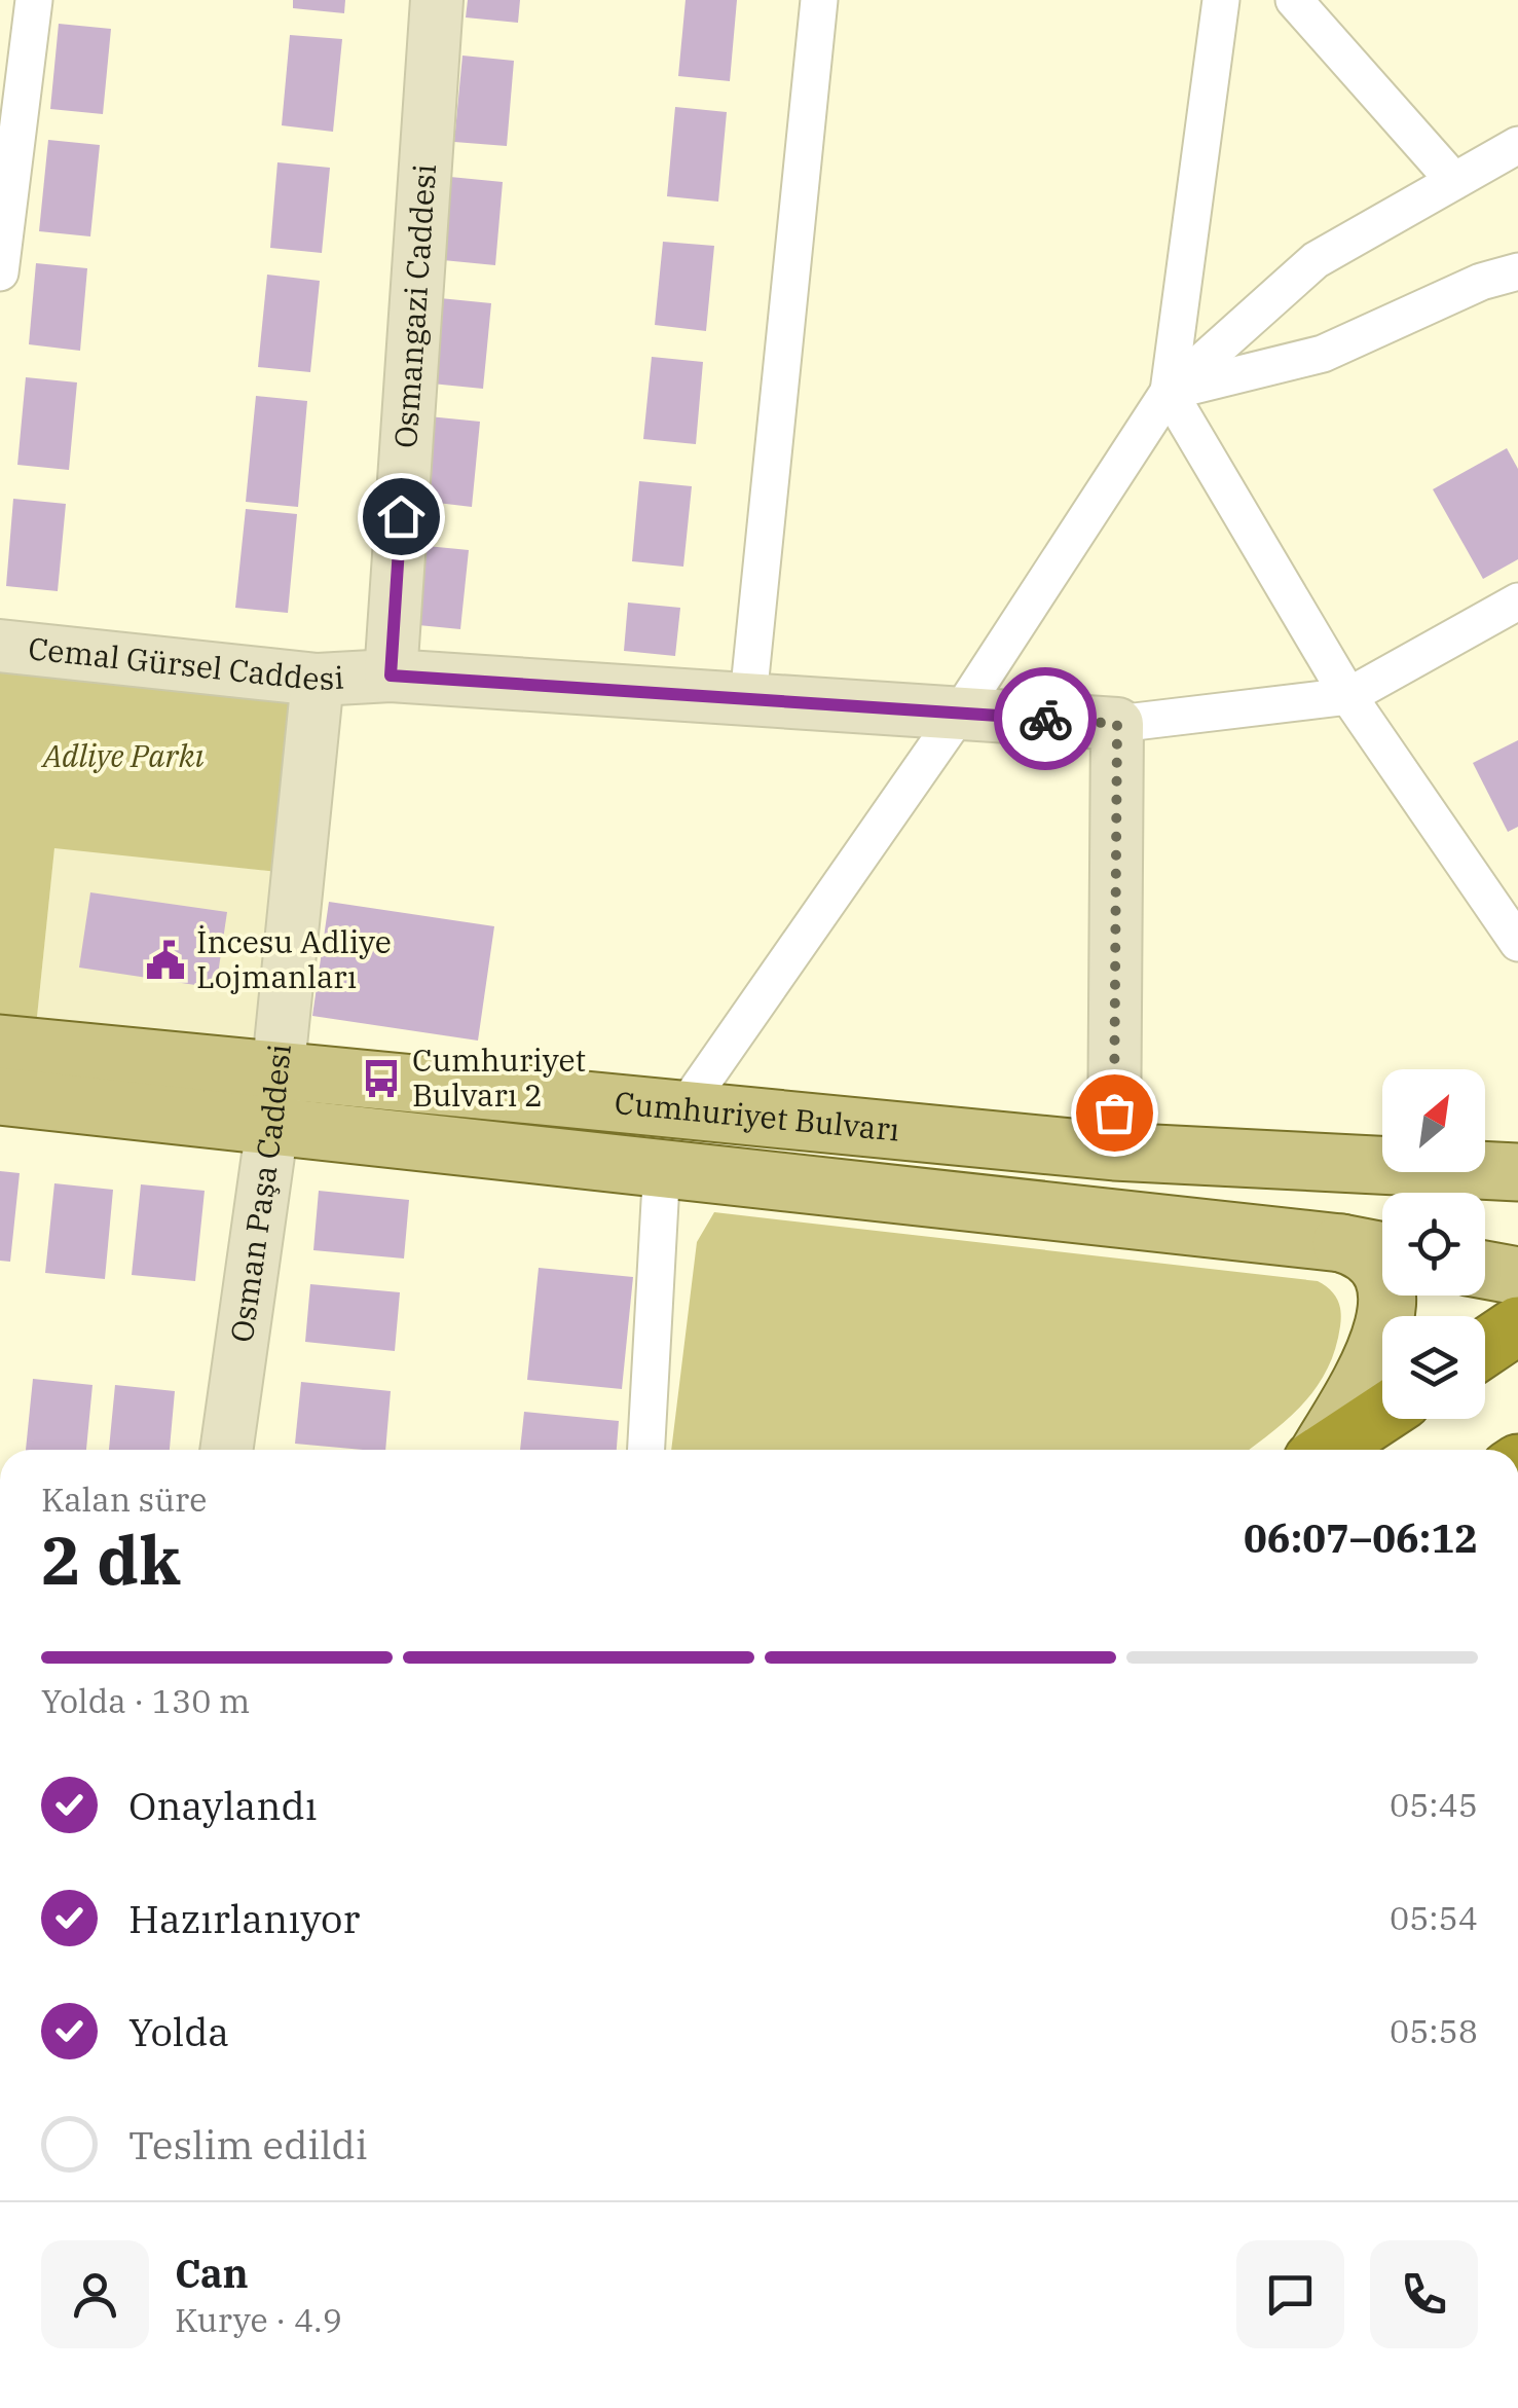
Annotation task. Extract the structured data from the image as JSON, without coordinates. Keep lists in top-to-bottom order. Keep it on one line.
{"streets":{"main road":["Osmangazi Caddesi","Cemal Gürsel Caddesi","Cumhuriyet Bulvarı","Osman Paşa Caddesi"]},"crossings":[["Osmangazi Caddesi","Cemal Gürsel Caddesi"],["Cemal Gürsel Caddesi","Osman Paşa Caddesi"],["Cumhuriyet Bulvarı","Osman Paşa Caddesi"]],"parks":["Adliye Parkı"],"places":{"public building":["İncesu Adliye Lojmanları"],"bus stop":["Cumhuriyet Bulvarı 2"]},"north":"top right","page":{"heading":["2 dk","Kalan süre","06:07–06:12"],"panel":["Can","Kurye · 4.9"],"bar":"Yolda · 130 m","list":[["Onaylandı","05:45"],["Hazırlanıyor","05:54"],["Yolda","05:58"],"Teslim edildi"]}}
